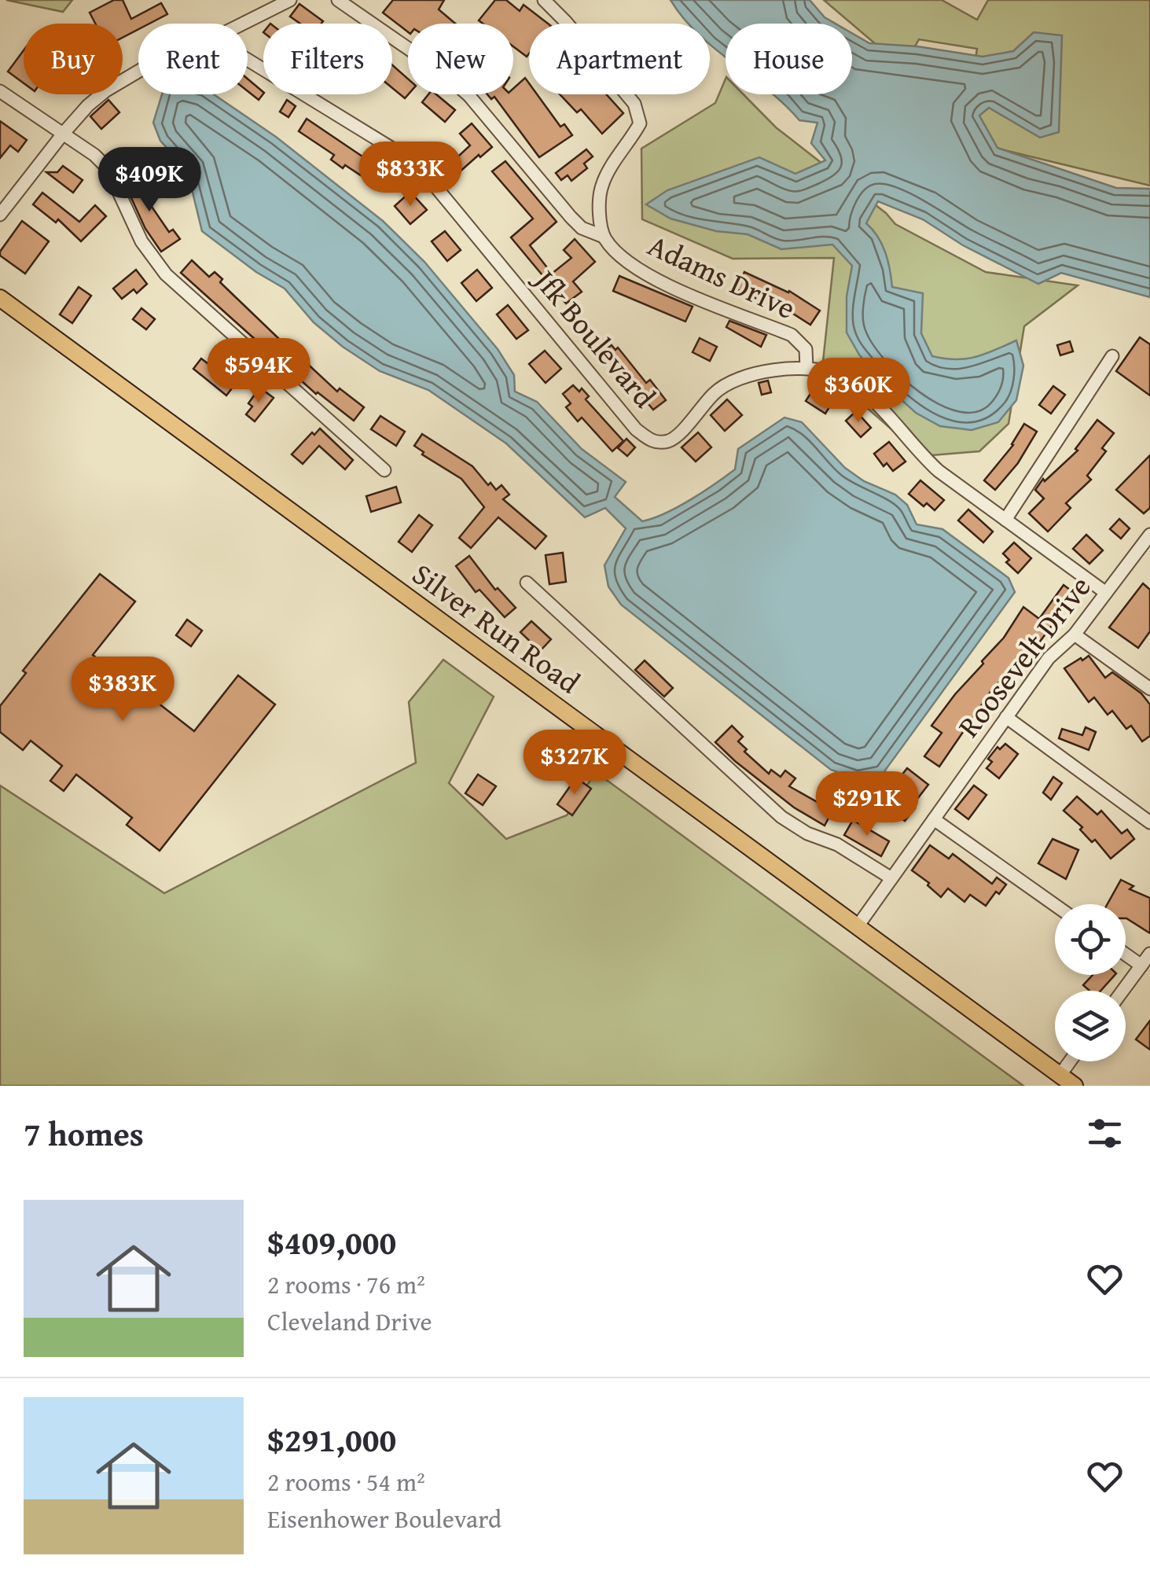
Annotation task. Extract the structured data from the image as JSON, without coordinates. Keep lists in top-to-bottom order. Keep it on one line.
{"streets":{"main road":["Silver Run Road"],"street":["Adams Drive","Jfk Boulevard","Roosevelt Drive"]},"crossings":[["Adams Drive","Jfk Boulevard"],["Jfk Boulevard","Roosevelt Drive"],["Silver Run Road","Roosevelt Drive"]],"page":{"chip":["Buy","Rent","Filters","New","Apartment","House"],"price":["$833K","$409K","$594K","$360K","$383K","$327K","$291K"],"heading":"7 homes","list":[{"name":"$409,000","note":"2 rooms · 76 m² · Cleveland Drive"},{"name":"$291,000","note":"2 rooms · 54 m² · Eisenhower Boulevard"}]}}
